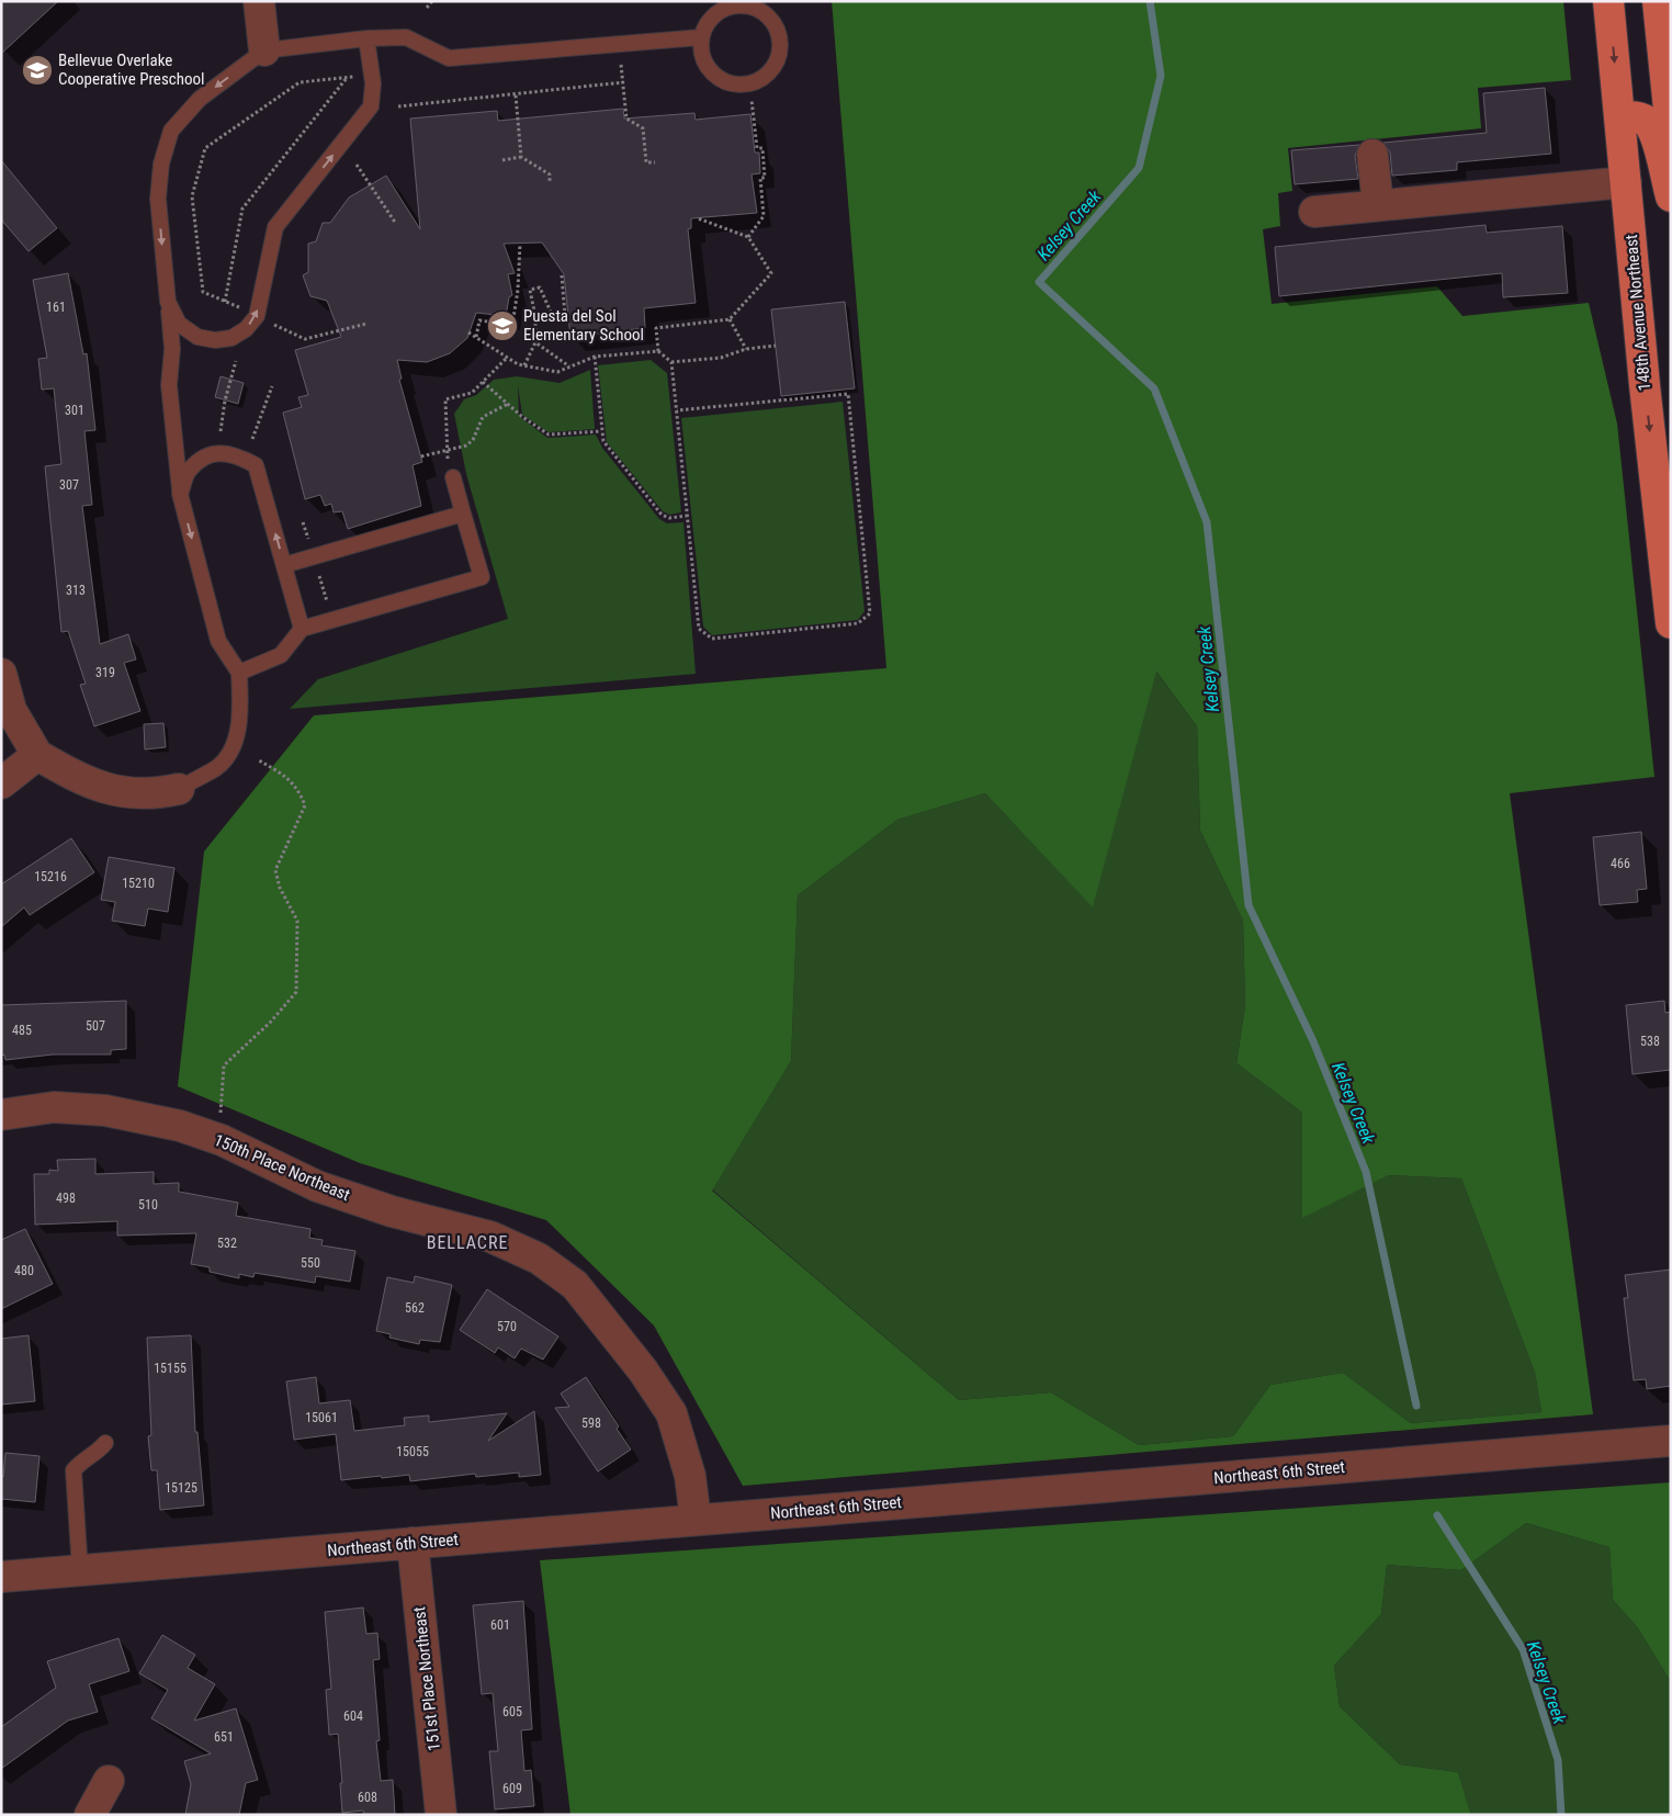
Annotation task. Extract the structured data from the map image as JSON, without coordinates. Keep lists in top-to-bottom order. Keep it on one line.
{"streets":{"main road":["148th Avenue Northeast"],"street":["150th Place Northeast","Northeast 6th Street","151st Place Northeast"]},"crossings":[["150th Place Northeast","Northeast 6th Street"],["Northeast 6th Street","151st Place Northeast"]],"one_way":["148th Avenue Northeast"],"districts":["BELLACRE"],"water":["Kelsey Creek"],"places":{"school or university":["Bellevue Overlake Cooperative Preschool","Puesta del Sol Elementary School"]},"house_numbers":["161","301","307","313","319","466","15216","15210","507","485","538","498","510","532","550","480","562","570","15155","15061","598","15055","15125","601","605","604","651","609","608"]}
